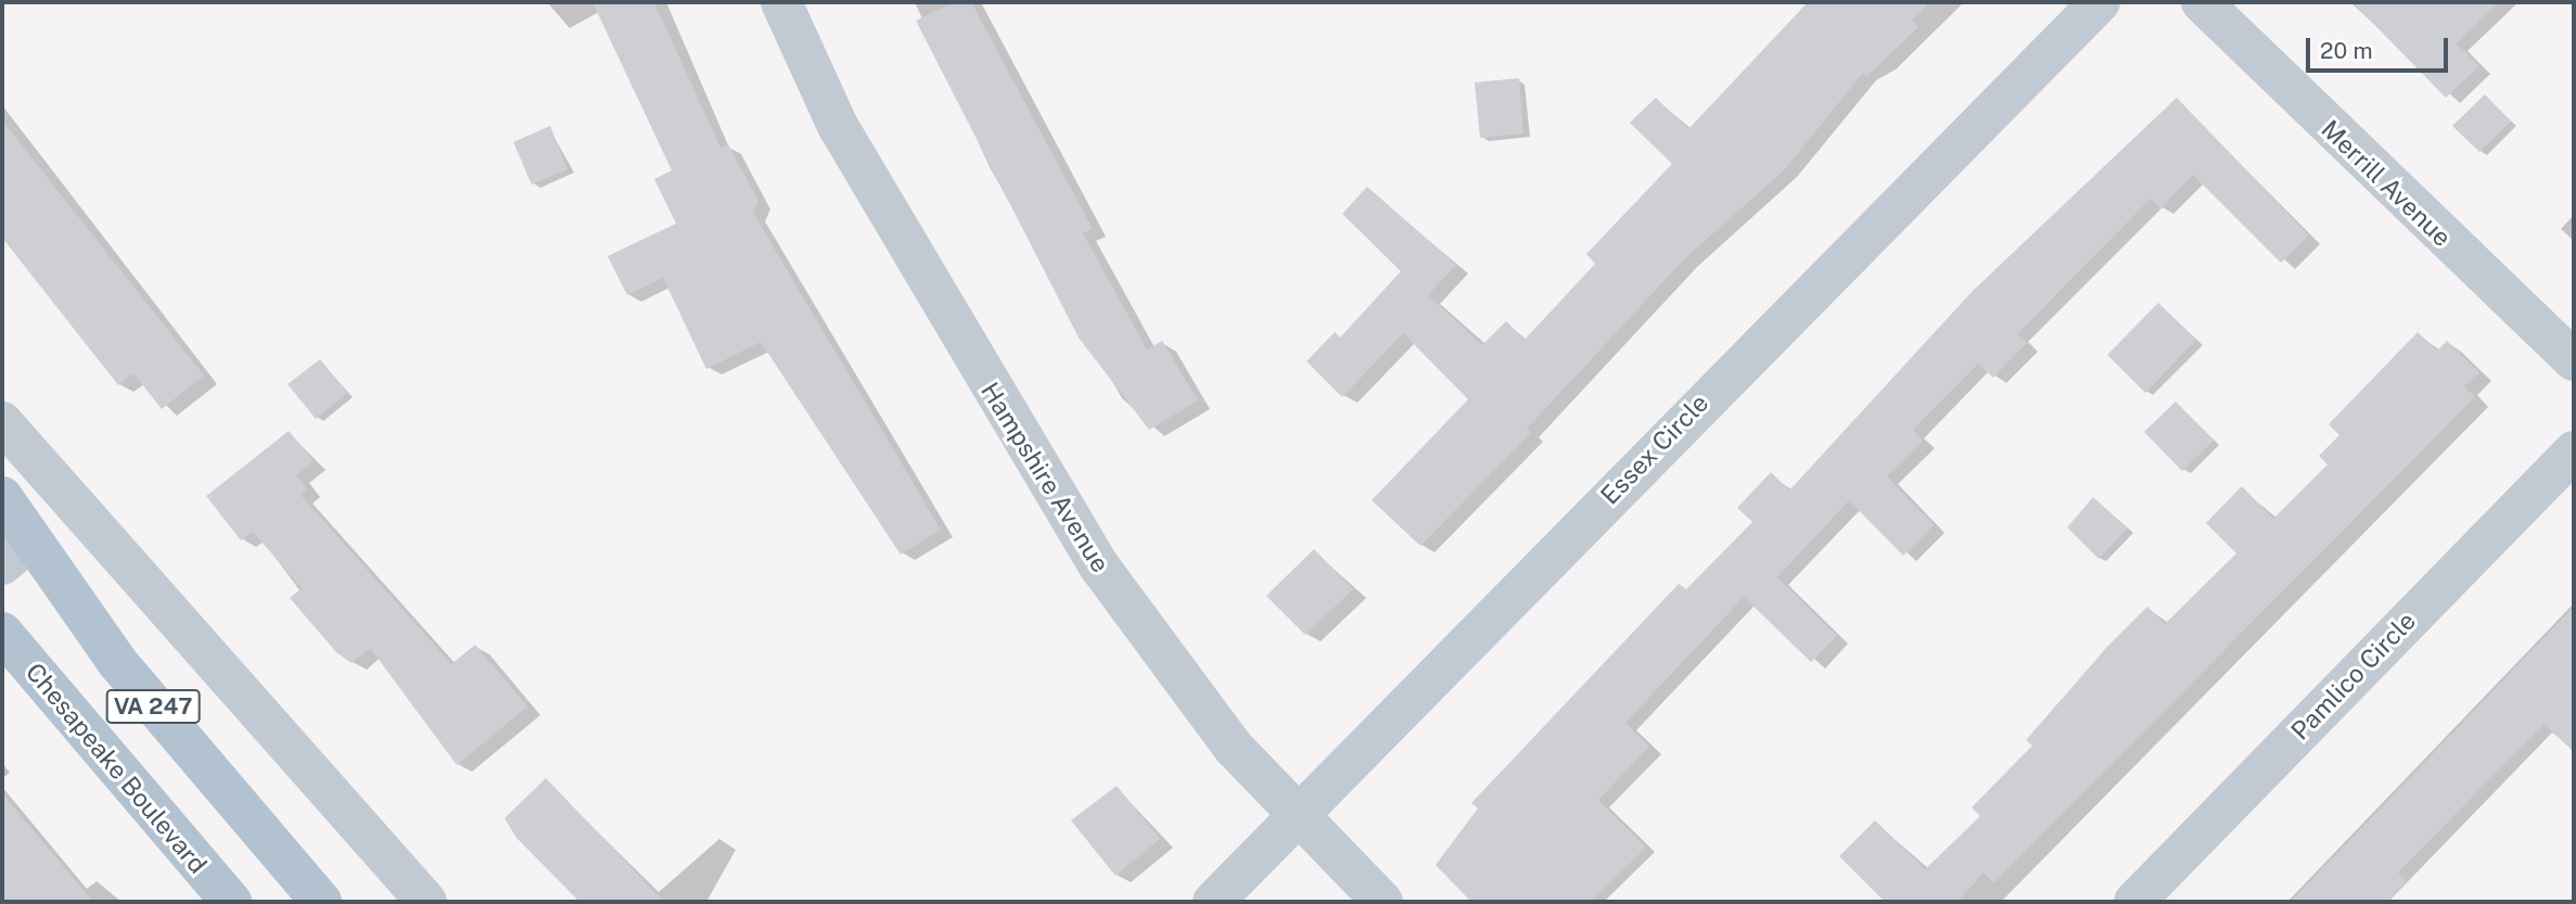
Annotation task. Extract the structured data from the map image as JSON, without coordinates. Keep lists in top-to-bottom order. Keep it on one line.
{"streets":{"main road":["VA 247","Chesapeake Boulevard"],"street":["Merrill Avenue","Essex Circle","Hampshire Avenue","Pamlico Circle"]},"crossings":[["Essex Circle","Hampshire Avenue"]],"scale_bar":"20 m"}
